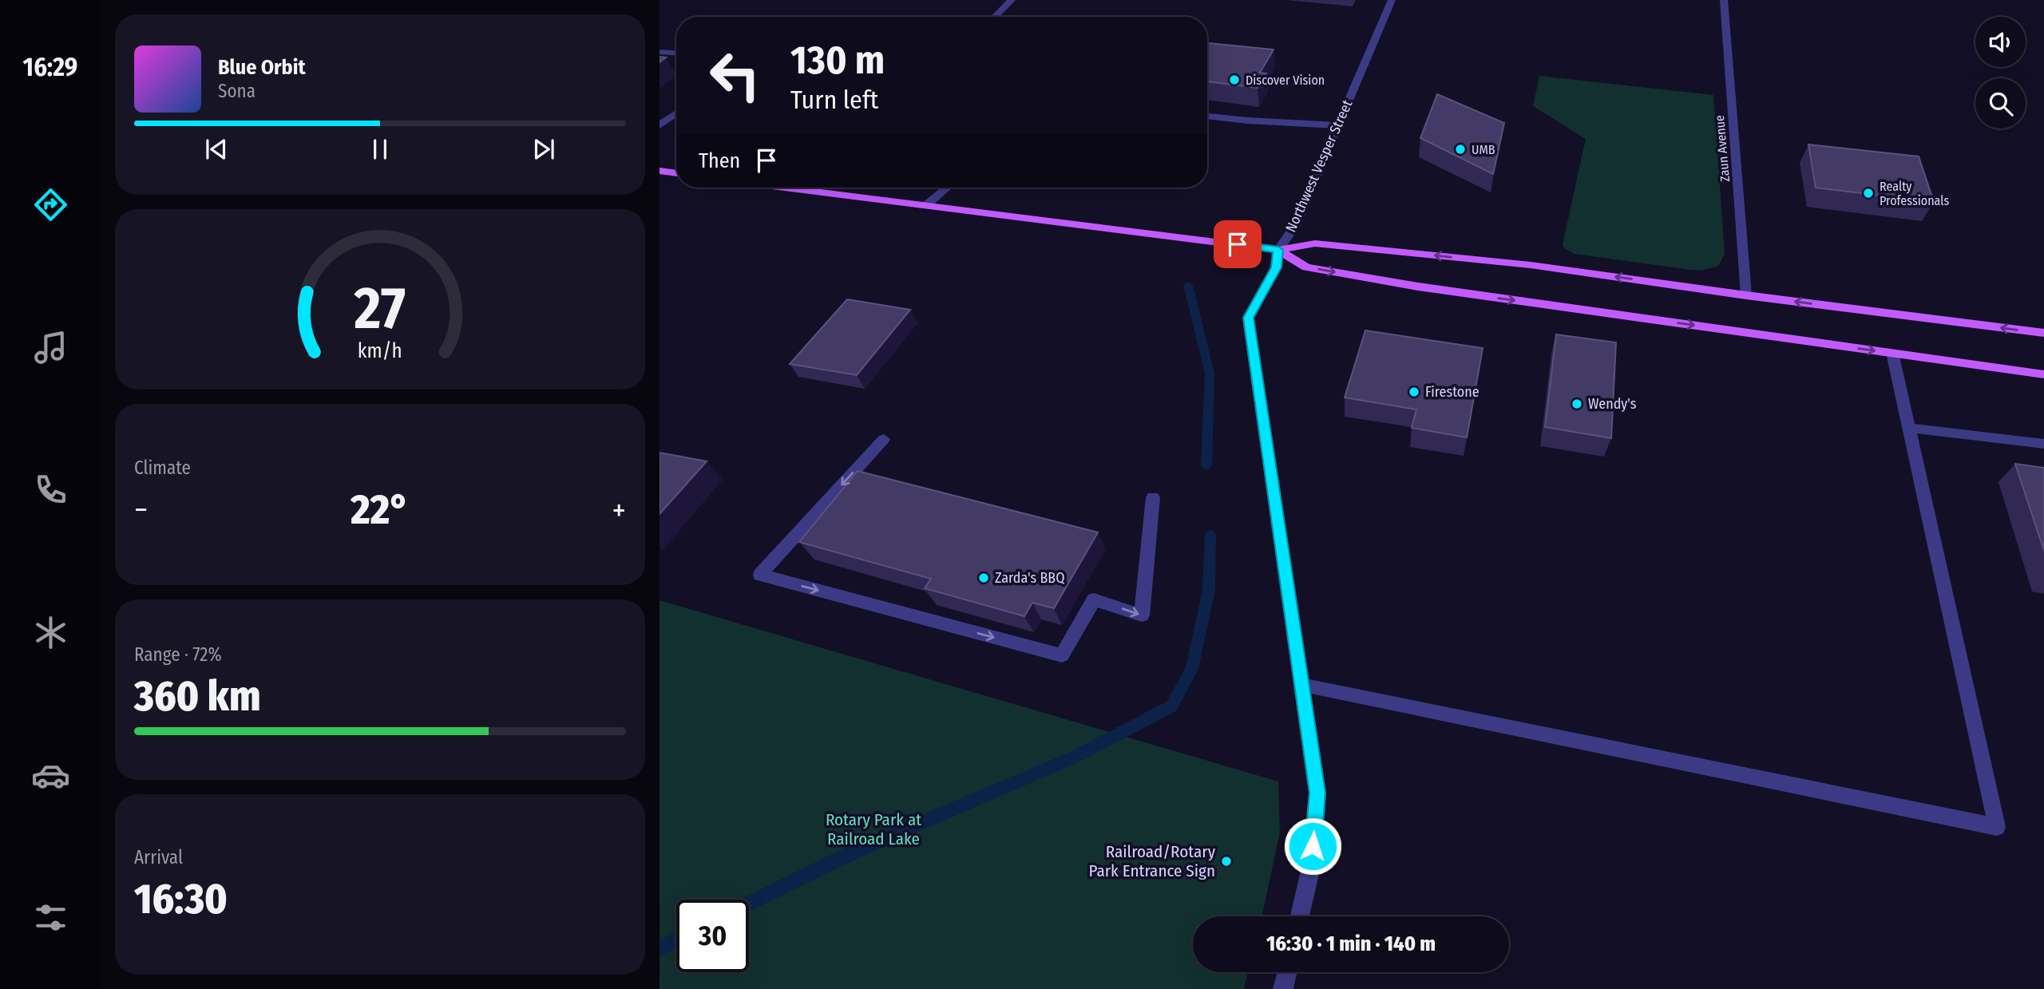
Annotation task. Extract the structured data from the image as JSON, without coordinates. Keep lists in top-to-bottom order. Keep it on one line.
{"streets":{"street":["Zaun Avenue","Northwest Vesper Street"]},"parks":["Rotary Park at Railroad Lake"],"places":["Discover Vision","UMB","Realty Professionals","Firestone","Wendy's","Zarda's BBQ","Railroad/Rotary Park Entrance Sign"],"page":{"tabs":"16:29","turn":["130 m","Turn left"],"song":["Blue Orbit","Sona"],"then":"Then","tile":["Climate",["Range · 72%","360 km"],["Arrival","16:30"]],"heat":["−","22°","+"],"limit":"30","trip":"16:30 · 1 min · 140 m","gauge":["27","km/h"]}}
